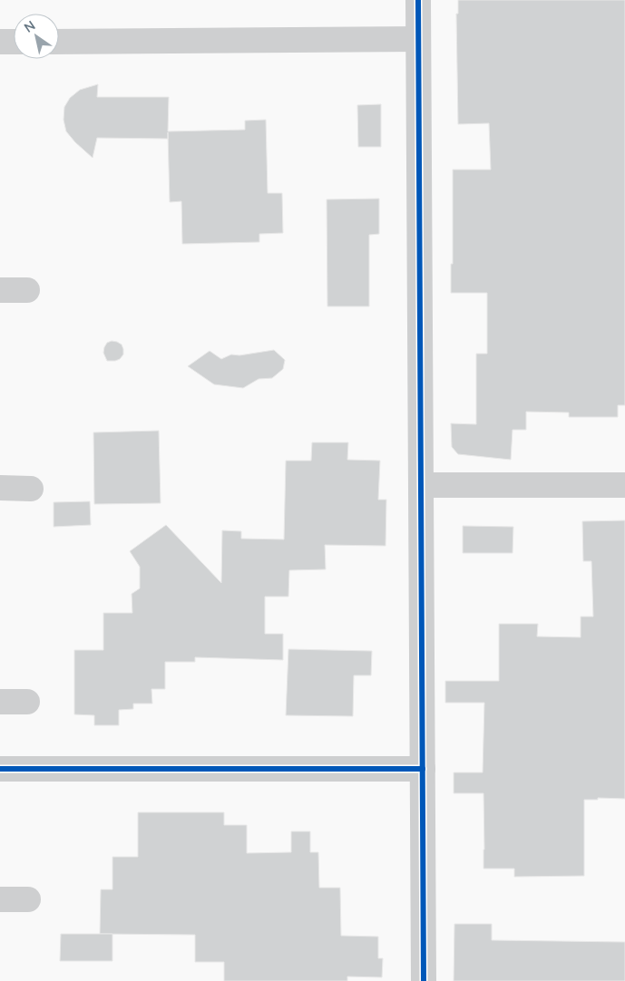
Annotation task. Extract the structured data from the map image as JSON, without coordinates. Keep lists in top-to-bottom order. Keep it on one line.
{"north":"top left"}
